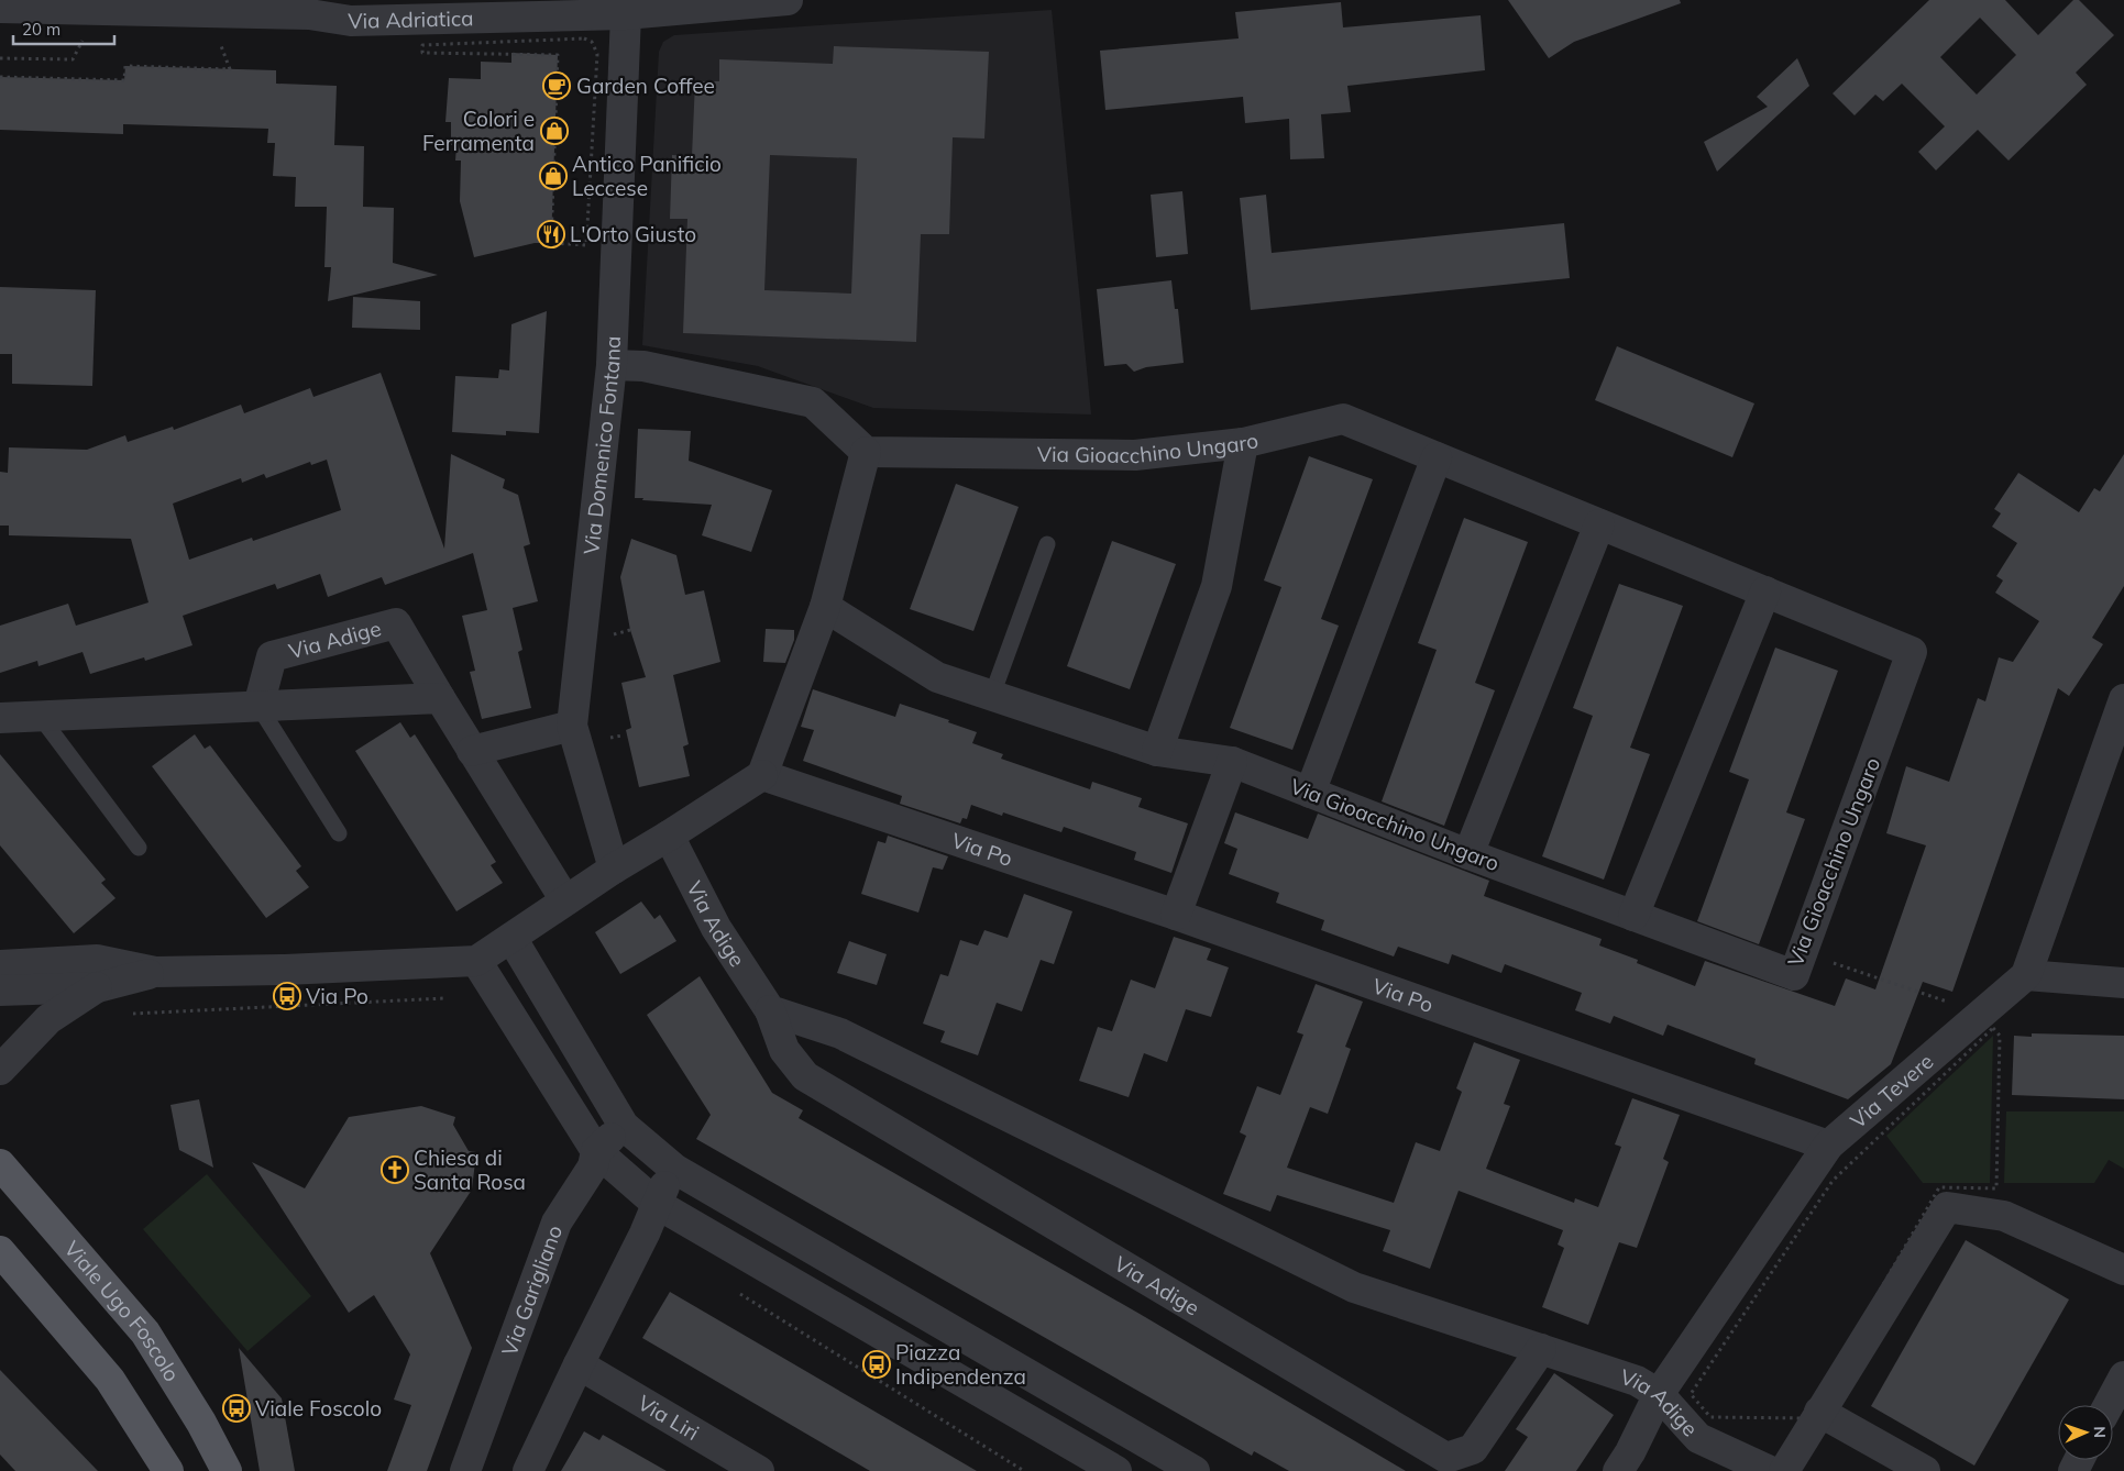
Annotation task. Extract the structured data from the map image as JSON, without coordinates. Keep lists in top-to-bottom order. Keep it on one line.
{"streets":{"main road":["Viale Ugo Foscolo"],"street":["Via Adriatica","Via Domenico Fontana","Via Gioacchino Ungaro","Via Adige","Via Po","Via Tevere","Via Garigliano","Via Liri"]},"crossings":[["Via Adriatica","Via Domenico Fontana"],["Via Adige","Via Tevere"],["Via Po","Via Tevere"]],"places":{"cafe":["Garden Coffee"],"shop":["Colori e Ferramenta","Antico Panificio Leccese"],"restaurant":["L'Orto Giusto"],"bus stop":["Via Po","Piazza Indipendenza","Viale Foscolo"],"church":["Chiesa di Santa Rosa"]},"scale_bar":"20 m","north":"right"}
